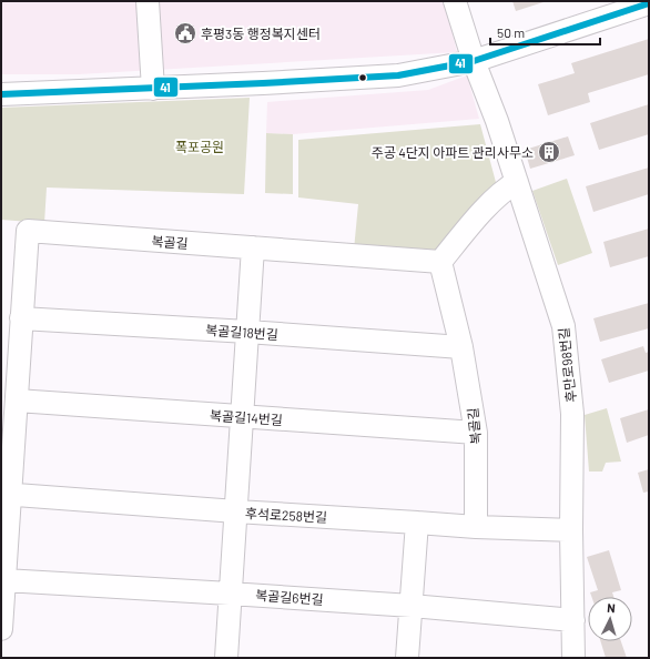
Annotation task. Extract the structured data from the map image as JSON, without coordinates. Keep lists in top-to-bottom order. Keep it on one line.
{"streets":{"street":["복골길","복골길18번길","후만로98번길","복골길14번길","후석로258번길","복골길6번길"]},"crossings":[["복골길","복골길18번길"],["복골길","복골길14번길"],["복골길","후석로258번길"],["복골길","복골길6번길"],["후만로98번길","후석로258번길"],["후만로98번길","복골길6번길"]],"parks":["폭포공원"],"places":{"public building":["후평3동 행정복지센터"],"building":["주공 4단지 아파트 관리사무소"]},"lines":["transit line 41"],"scale_bar":"50 m","north":"top"}
